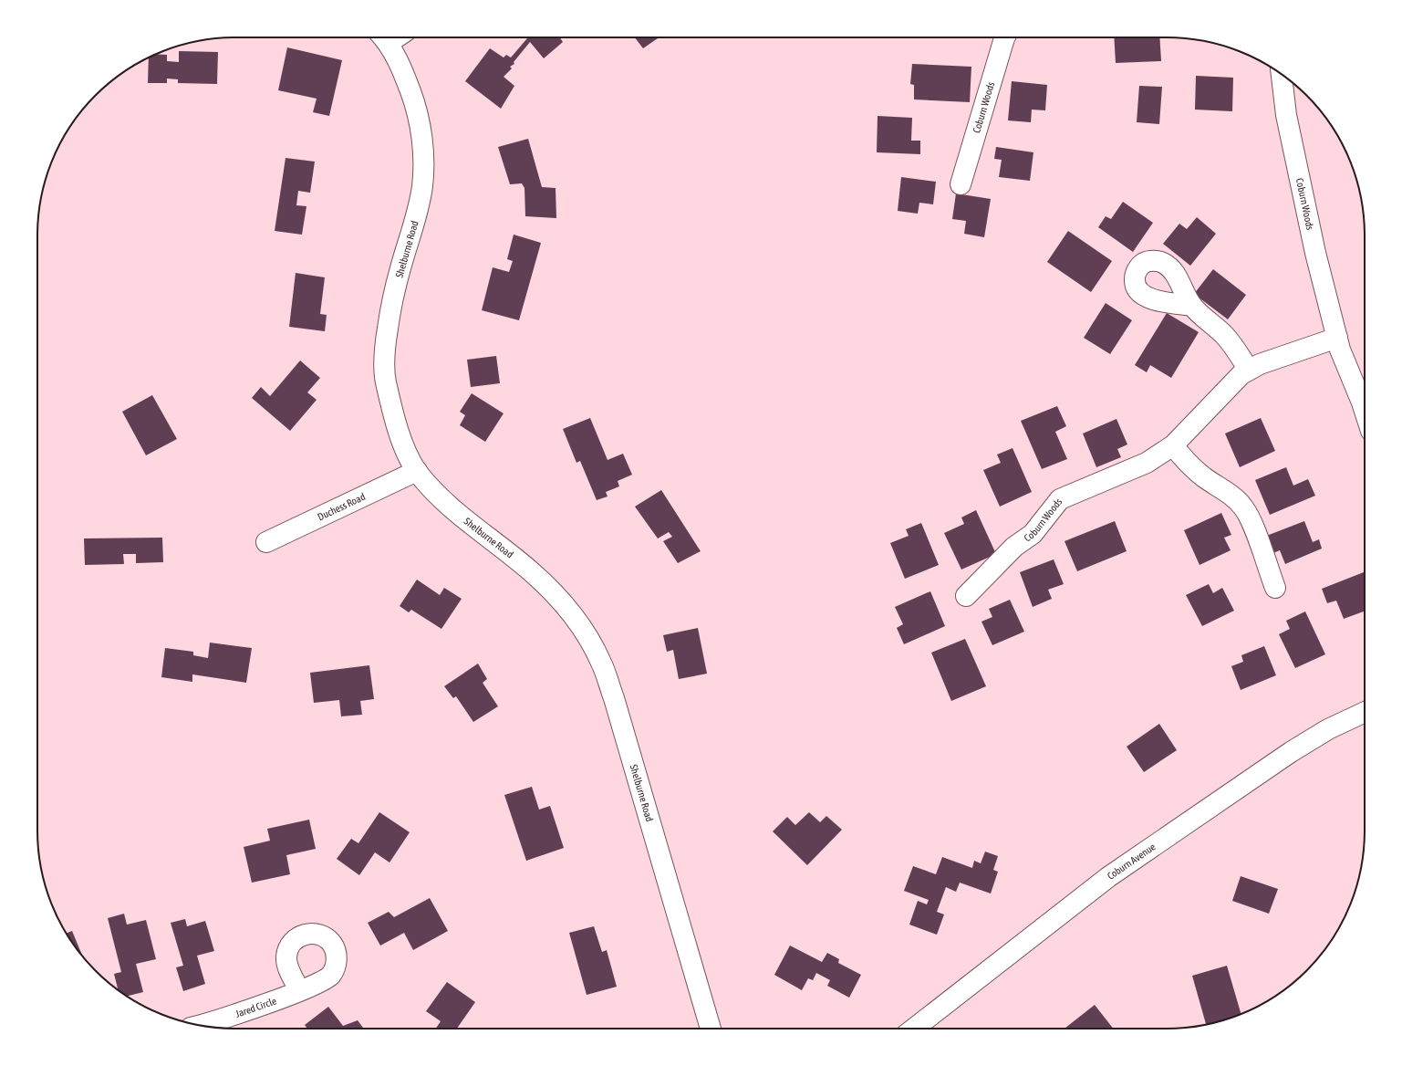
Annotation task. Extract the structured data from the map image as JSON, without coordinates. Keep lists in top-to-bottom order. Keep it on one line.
{"streets":{"street":["Coburn Woods","Shelburne Road","Duchess Road","Coburn Avenue","Jared Circle"]},"crossings":[["Shelburne Road","Duchess Road"]]}
